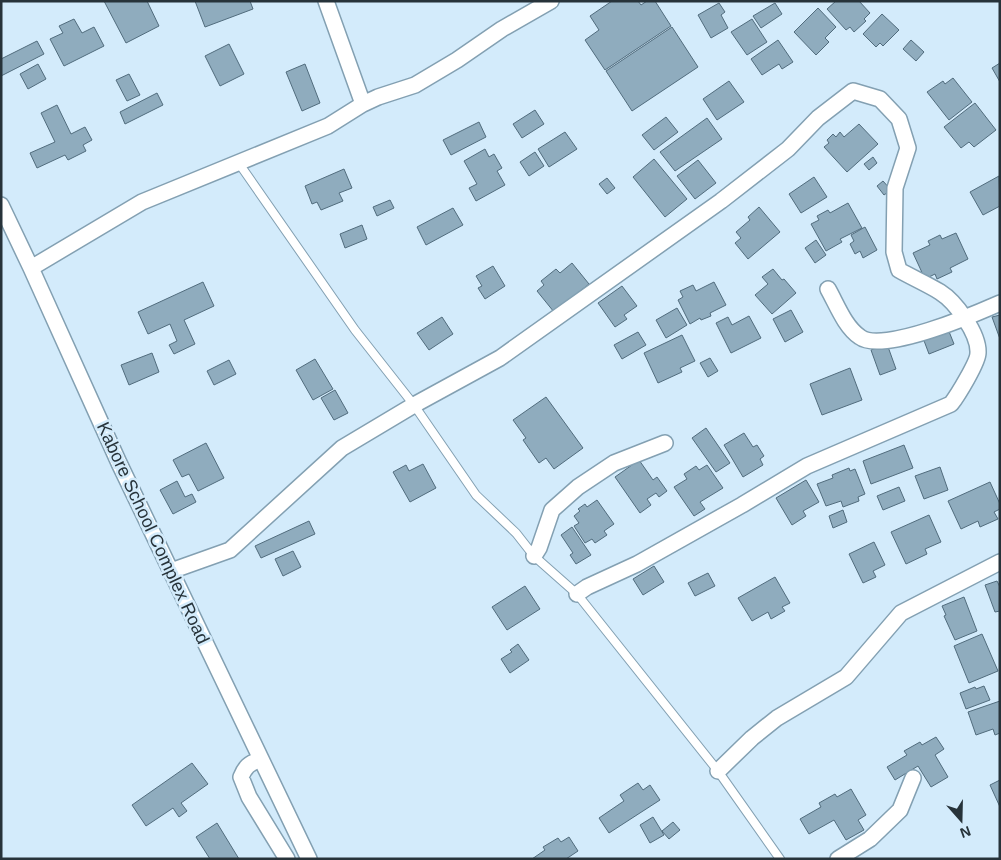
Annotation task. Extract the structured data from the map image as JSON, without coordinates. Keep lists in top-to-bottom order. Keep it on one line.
{"streets":{"street":["Kabore School Complex Road"]},"north":"bottom"}
